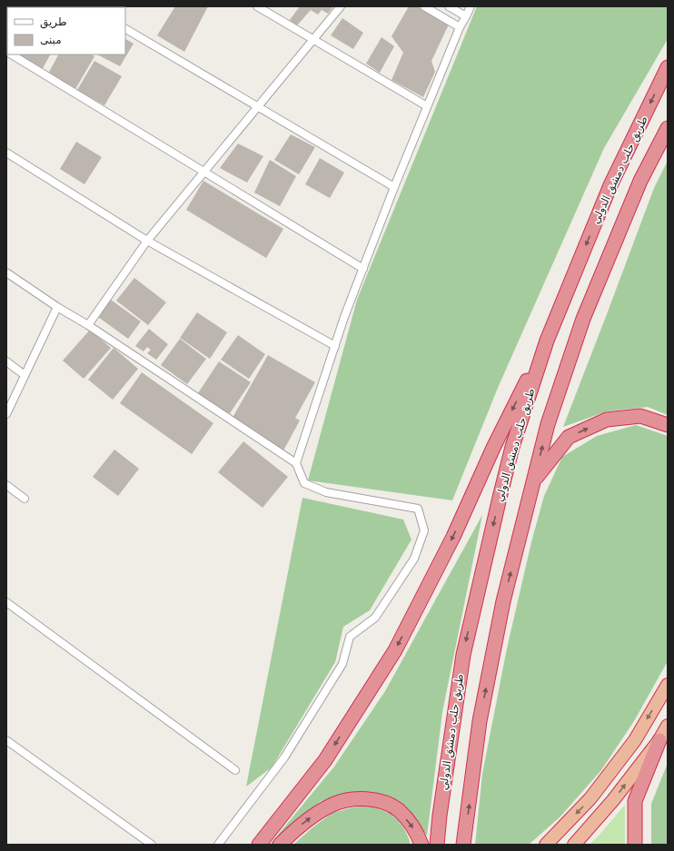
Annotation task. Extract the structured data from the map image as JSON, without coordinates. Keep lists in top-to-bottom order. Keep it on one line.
{"streets":{"highway":["طريق حلب دمشق الدولي"]},"legend":["طريق","مبنى"]}
